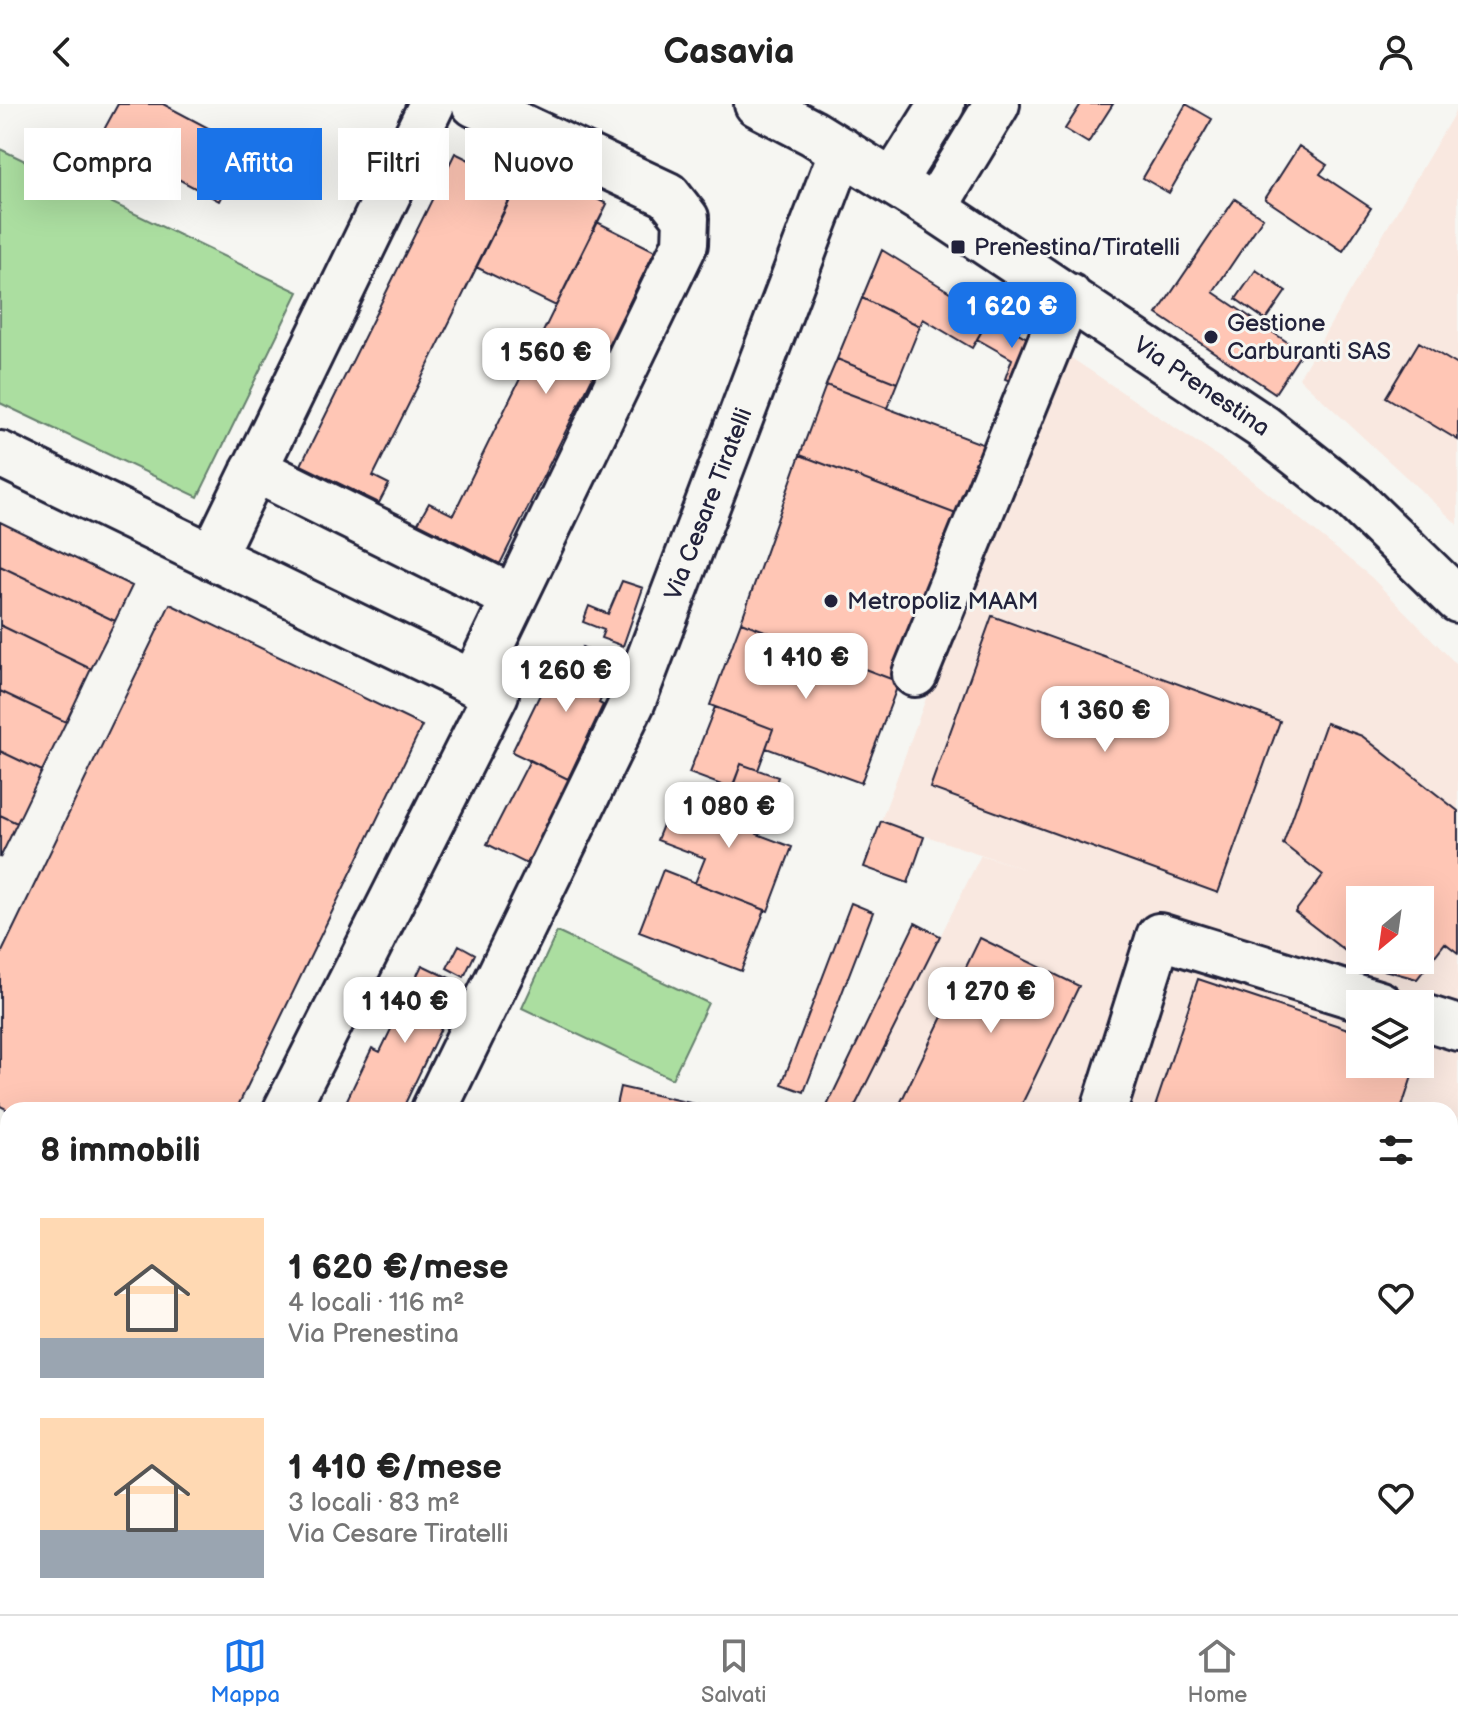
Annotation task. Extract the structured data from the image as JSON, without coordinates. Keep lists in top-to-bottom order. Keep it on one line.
{"streets":{"street":["Via Prenestina","Via Cesare Tiratelli"]},"crossings":[["Via Prenestina","Via Cesare Tiratelli"]],"places":{"transit":["Prenestina/Tiratelli"],"other":["Gestione Carburanti SAS","Metropoliz MAAM"]},"north":"bottom left","page":{"header":"Casavia","chip":["Compra","Affitta","Filtri","Nuovo"],"price":["1 620 €","1 560 €","1 410 €","1 260 €","1 360 €","1 080 €","1 270 €","1 140 €"],"heading":"8 immobili","list":[{"name":"1 620 €/mese","note":"4 locali · 116 m² · Via Prenestina"},{"name":"1 410 €/mese","note":"3 locali · 83 m² · Via Cesare Tiratelli"}],"tabs":["Mappa","Salvati","Home"]}}
